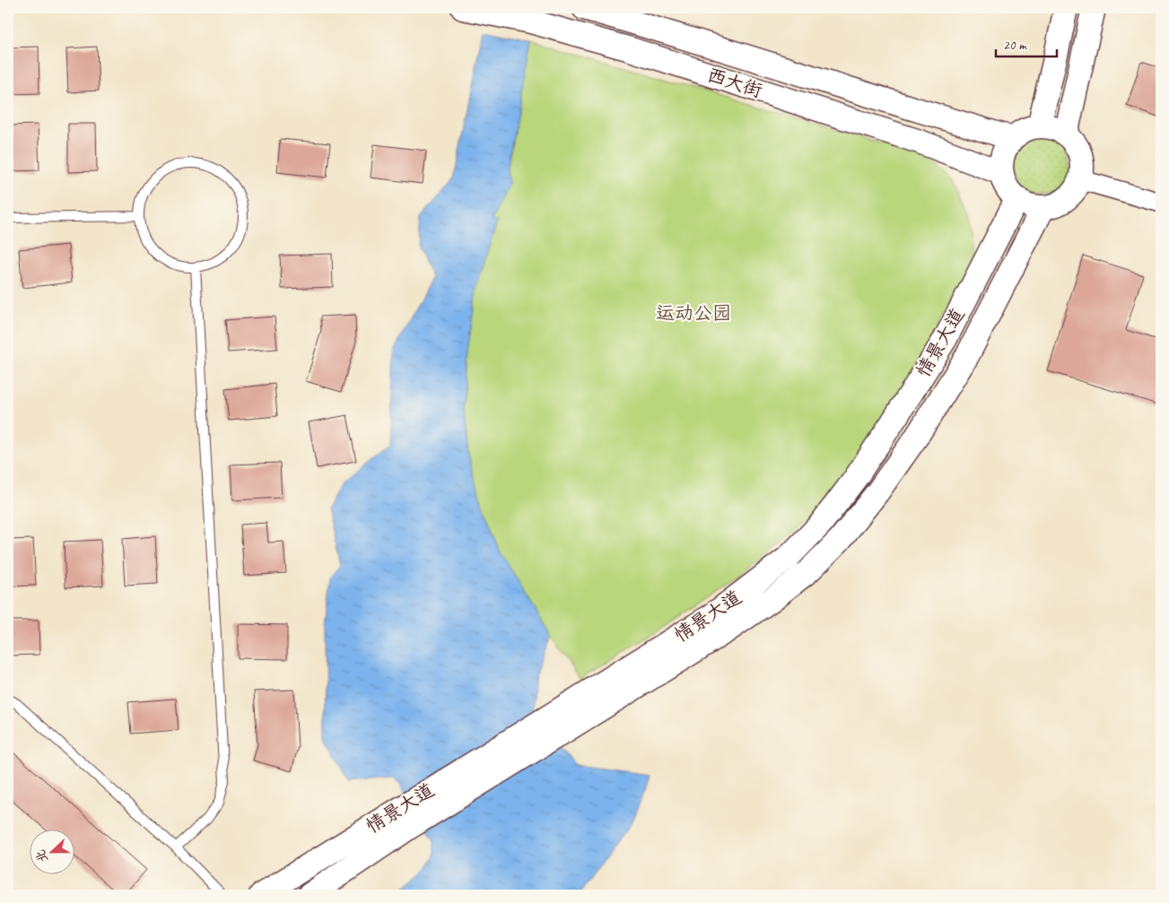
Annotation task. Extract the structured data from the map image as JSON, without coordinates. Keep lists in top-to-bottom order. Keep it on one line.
{"streets":{"street":["西大街","情景大道"]},"crossings":[["西大街","情景大道"]],"parks":["运动公园"],"scale_bar":"20 m","north":"left"}
